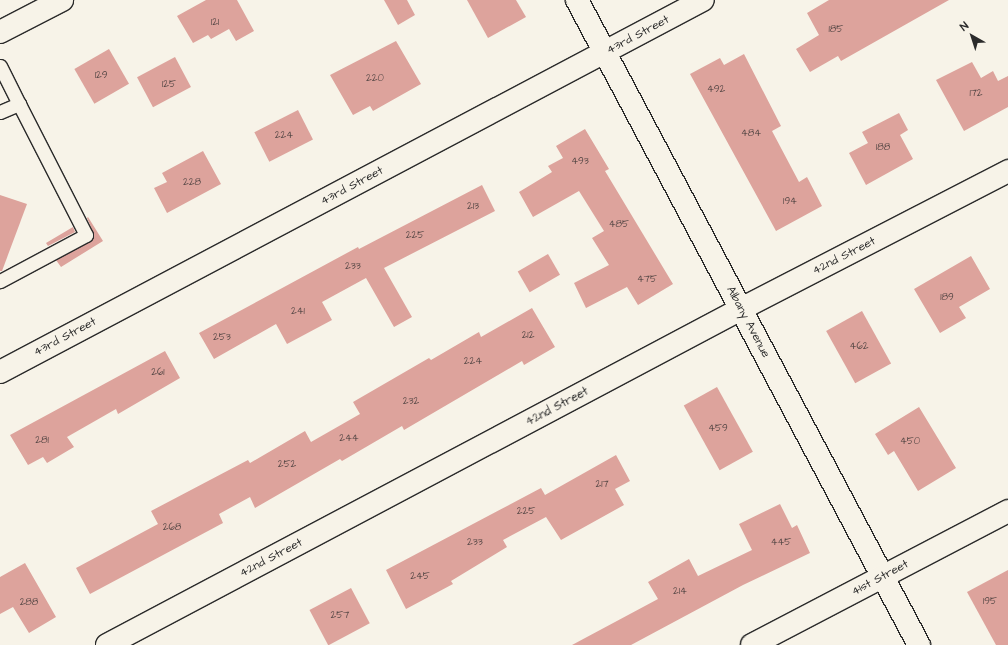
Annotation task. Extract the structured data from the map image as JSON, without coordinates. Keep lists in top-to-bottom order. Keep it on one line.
{"streets":{"street":["43rd Street","42nd Street","Albany Avenue","41st Street"]},"crossings":[["43rd Street","Albany Avenue"],["42nd Street","Albany Avenue"],["Albany Avenue","41st Street"]],"house_numbers":["121","185","129","220","125","492","172","484","224","188","493","228","194","213","485","225","233","475","189","241","212","253","462","224","261","232","459","244","281","450","252","217","225","268","233","445","245","214","195","288","257"],"north":"top left"}
